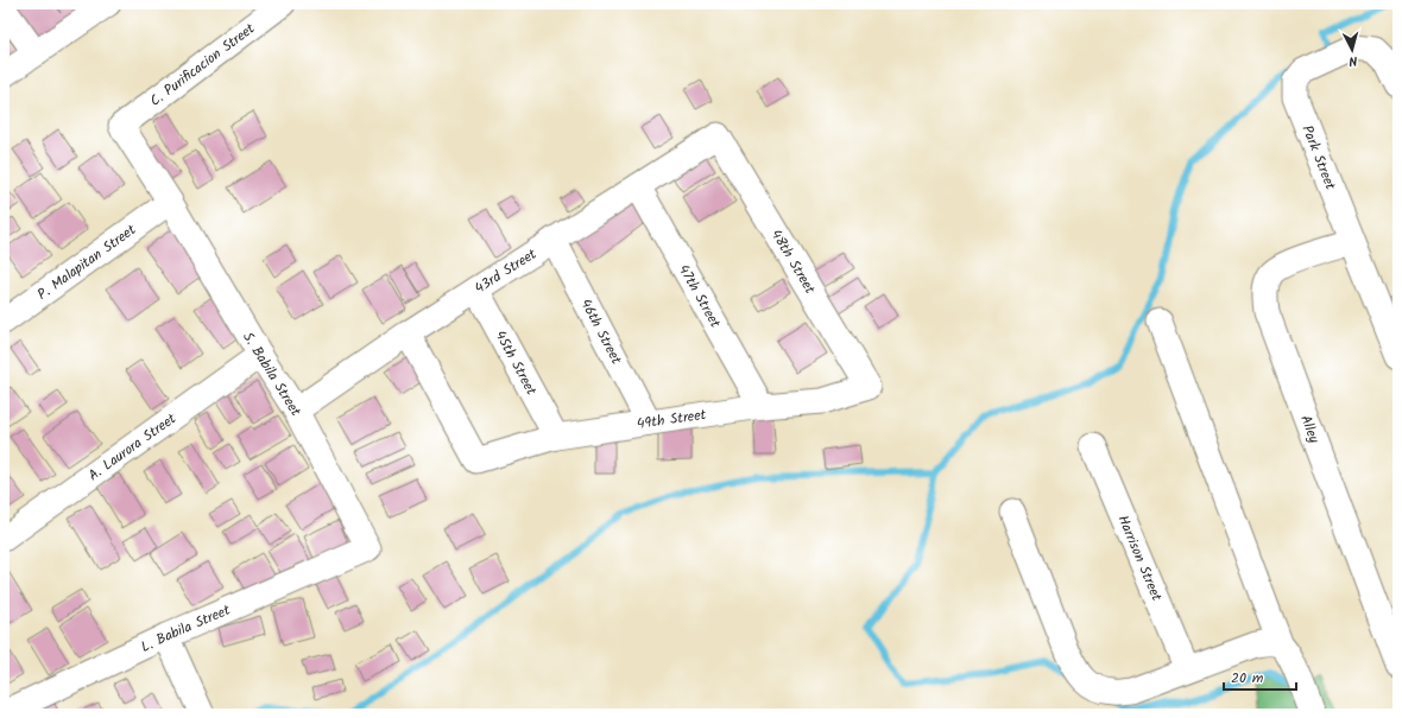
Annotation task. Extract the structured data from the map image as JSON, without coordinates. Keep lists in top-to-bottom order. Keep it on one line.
{"streets":{"street":["C. Purificacion Street","Park Street","P. Malapitan Street","48th Street","43rd Street","47th Street","46th Street","45th Street","S. Babila Street","49th Street","Alley","A. Laurora Street","Harrison Street","L. Babila Street"]},"crossings":[["C. Purificacion Street","S. Babila Street"],["Park Street","Alley"],["P. Malapitan Street","S. Babila Street"],["48th Street","43rd Street"],["48th Street","49th Street"],["43rd Street","47th Street"],["43rd Street","46th Street"],["43rd Street","45th Street"],["43rd Street","S. Babila Street"],["43rd Street","49th Street"],["47th Street","49th Street"],["46th Street","49th Street"],["45th Street","49th Street"],["S. Babila Street","A. Laurora Street"],["S. Babila Street","L. Babila Street"]],"scale_bar":"20 m","north":"bottom"}
